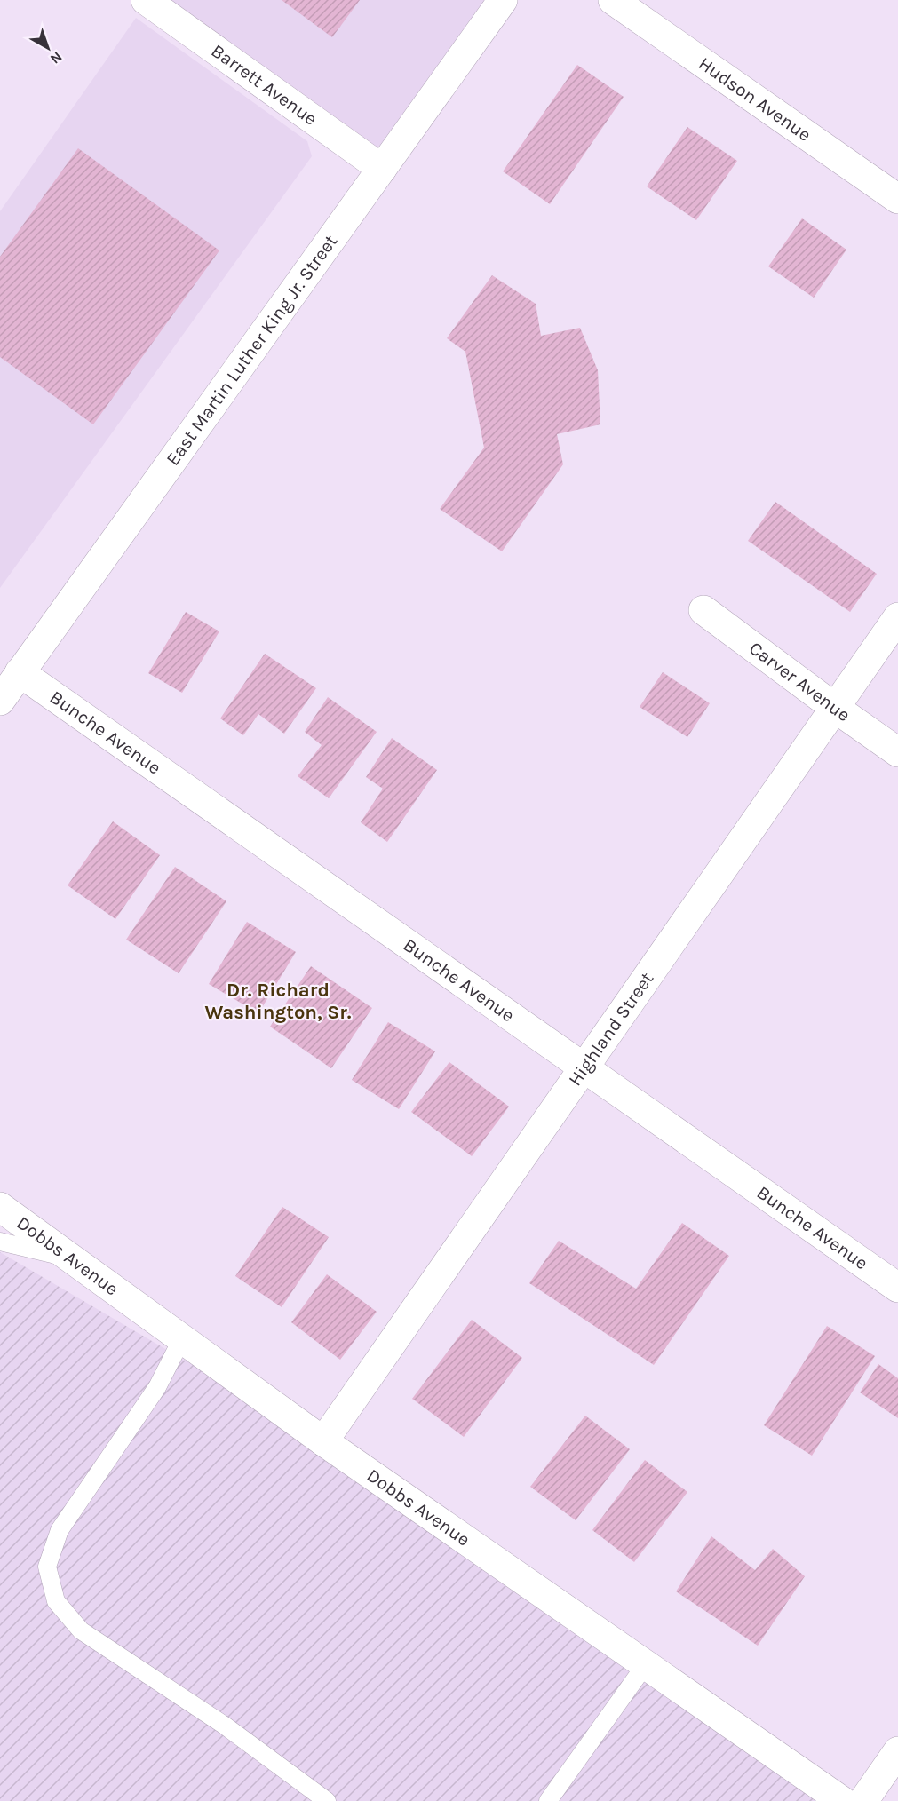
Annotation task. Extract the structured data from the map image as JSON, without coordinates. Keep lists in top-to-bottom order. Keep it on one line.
{"streets":{"street":["Barrett Avenue","Hudson Avenue","East Martin Luther King Jr. Street","Carver Avenue","Bunche Avenue","Highland Street","Dobbs Avenue"]},"crossings":[["Barrett Avenue","East Martin Luther King Jr. Street"],["East Martin Luther King Jr. Street","Bunche Avenue"],["Carver Avenue","Highland Street"],["Bunche Avenue","Highland Street"],["Highland Street","Dobbs Avenue"]],"districts":["Dr. Richard Washington, Sr."],"north":"bottom right"}
